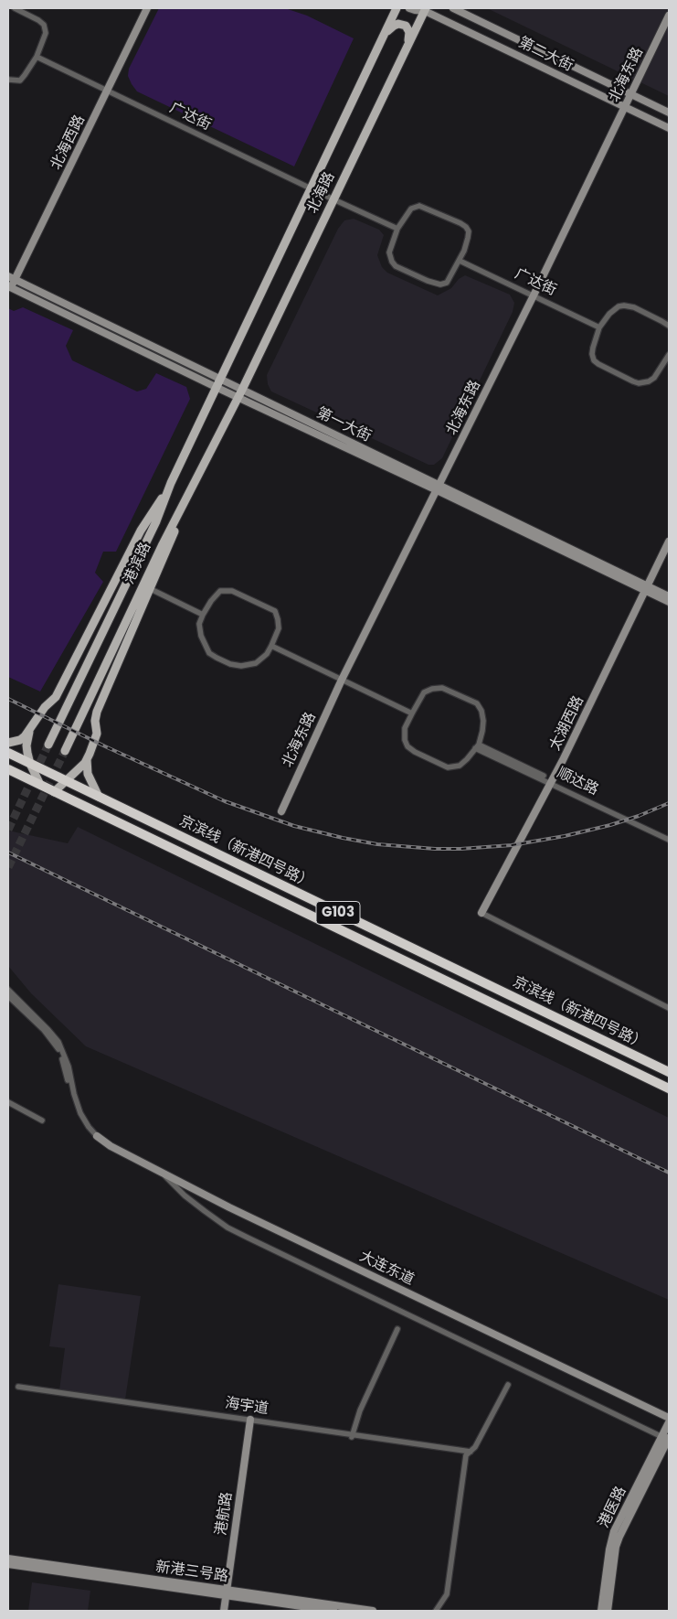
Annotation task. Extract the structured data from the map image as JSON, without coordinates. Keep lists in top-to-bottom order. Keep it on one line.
{"streets":{"highway":["京滨线（新港四号路）","G103"],"main road":["北海路","港滨路"],"street":["第二大街","北海东路","广达街","北海西路","第一大街","太湖西路","顺达路","大连东道","海宇道","港医路","港航路","新港三号路"]},"crossings":[["第二大街","北海东路"],["第二大街","北海路"],["北海东路","广达街"],["北海东路","第一大街"],["广达街","北海西路"],["广达街","北海路"],["北海西路","第一大街"],["北海路","第一大街"],["北海路","港滨路"],["第一大街","港滨路"],["第一大街","太湖西路"],["太湖西路","顺达路"],["海宇道","港航路"],["港航路","新港三号路"]]}
